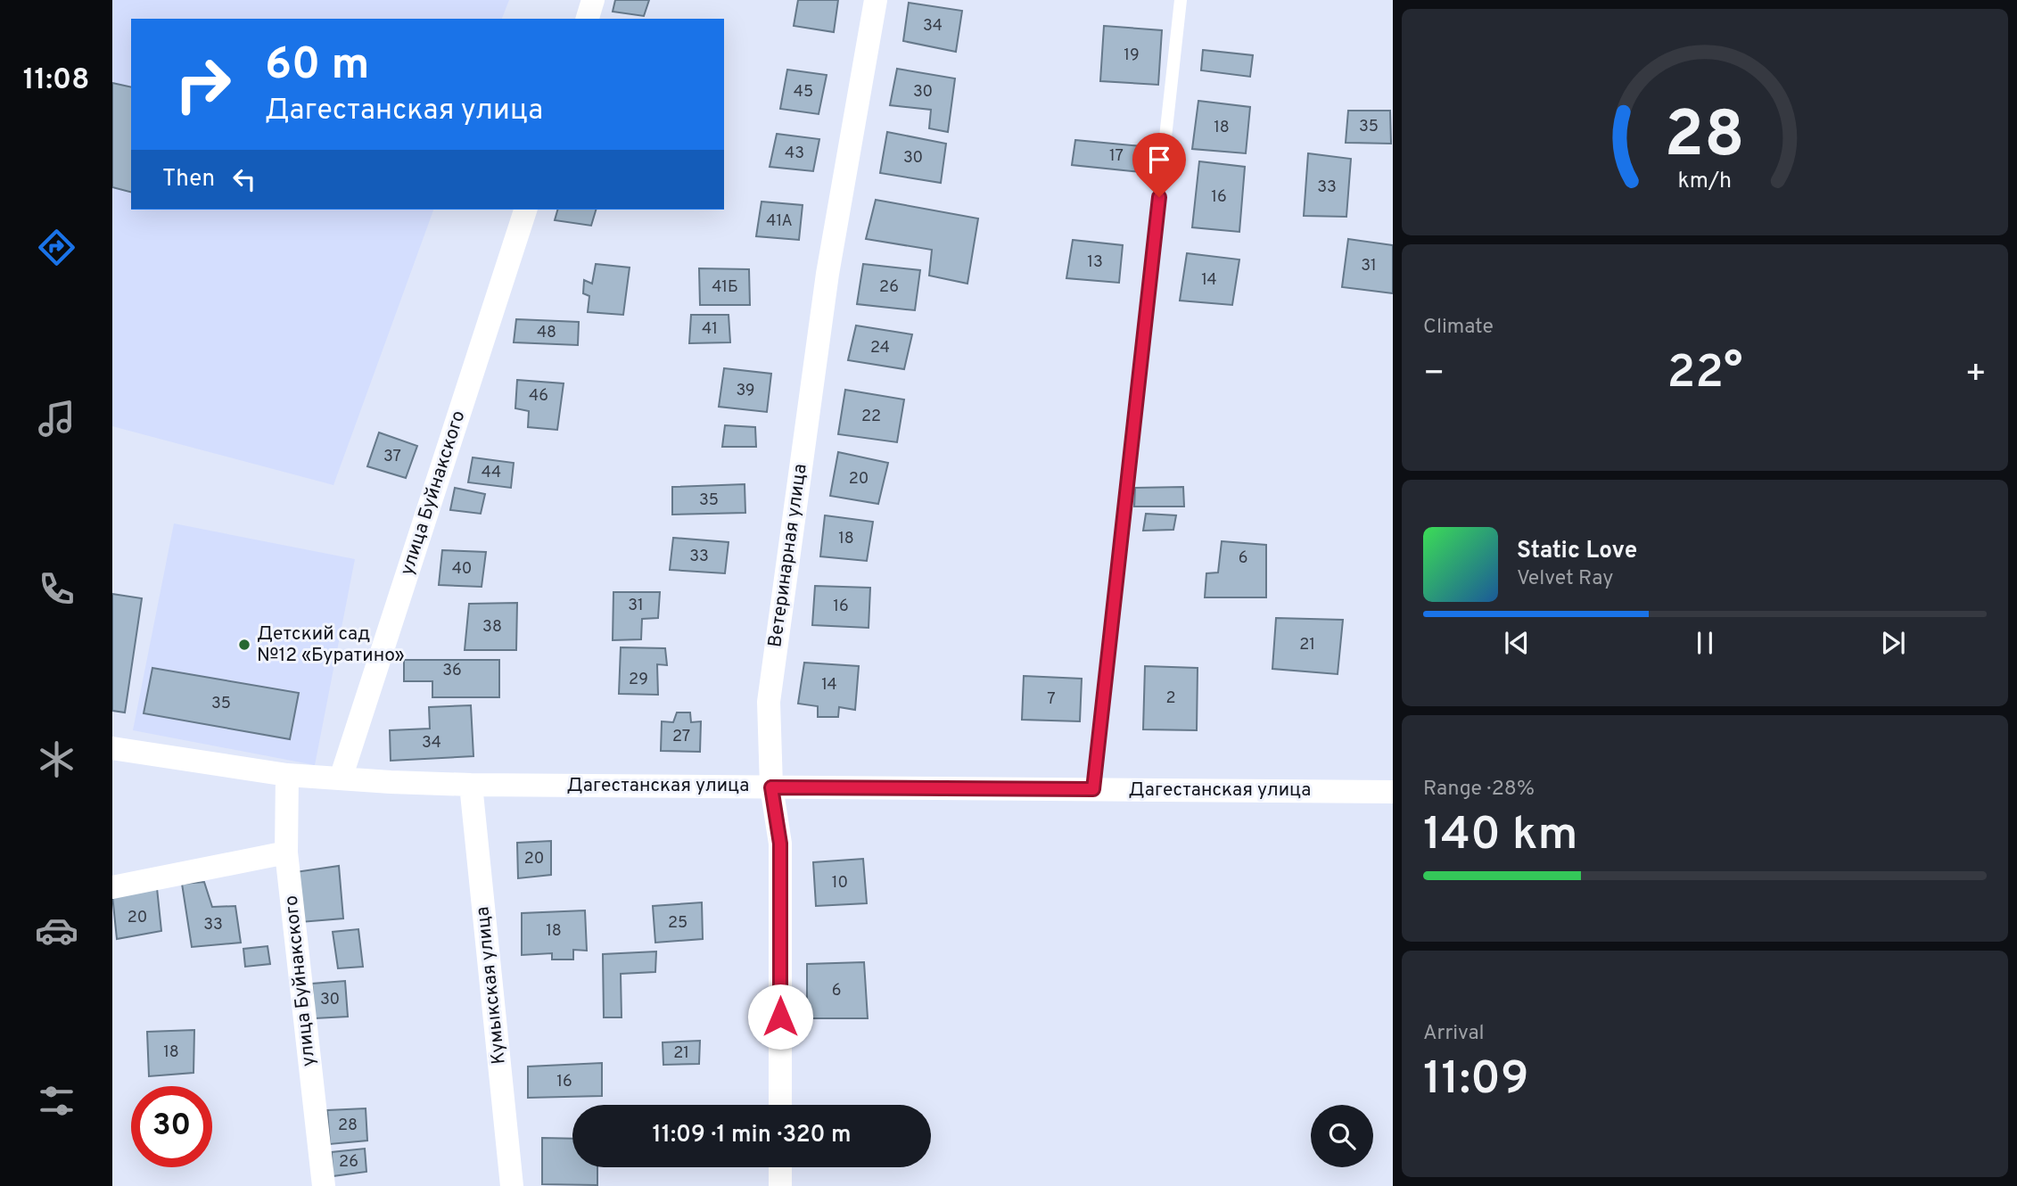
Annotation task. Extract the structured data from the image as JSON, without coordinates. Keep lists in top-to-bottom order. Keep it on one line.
{"streets":{"street":["улица Буйнакского","Ветеринарная улица","Дагестанская улица","Кумыкская улица"]},"crossings":[["улица Буйнакского","Дагестанская улица"],["Ветеринарная улица","Дагестанская улица"],["Дагестанская улица","Кумыкская улица"]],"places":["Детский сад №12 «Буратино»"],"house_numbers":["34","19","45","30","35","18","43","17","30","33","16","41А","13","31","14","41Б","26","41","48","24","39","46","22","37","44","20","35","18","33","6","40","31","16","38","21","36","29","14","2","7","35","27","34","20","10","20","25","33","18","6","30","18","21","16","28","26"],"page":{"tabs":"11:08","turn":["60 m","Дагестанская улица"],"then":"Then","tile":["Climate",["Range · 28%","140 km"],["Arrival","11:09"]],"heat":["−","22°","+"],"song":["Static Love","Velvet Ray"],"limit":"30","trip":"11:09 · 1 min · 320 m","gauge":["28","km/h"]}}
